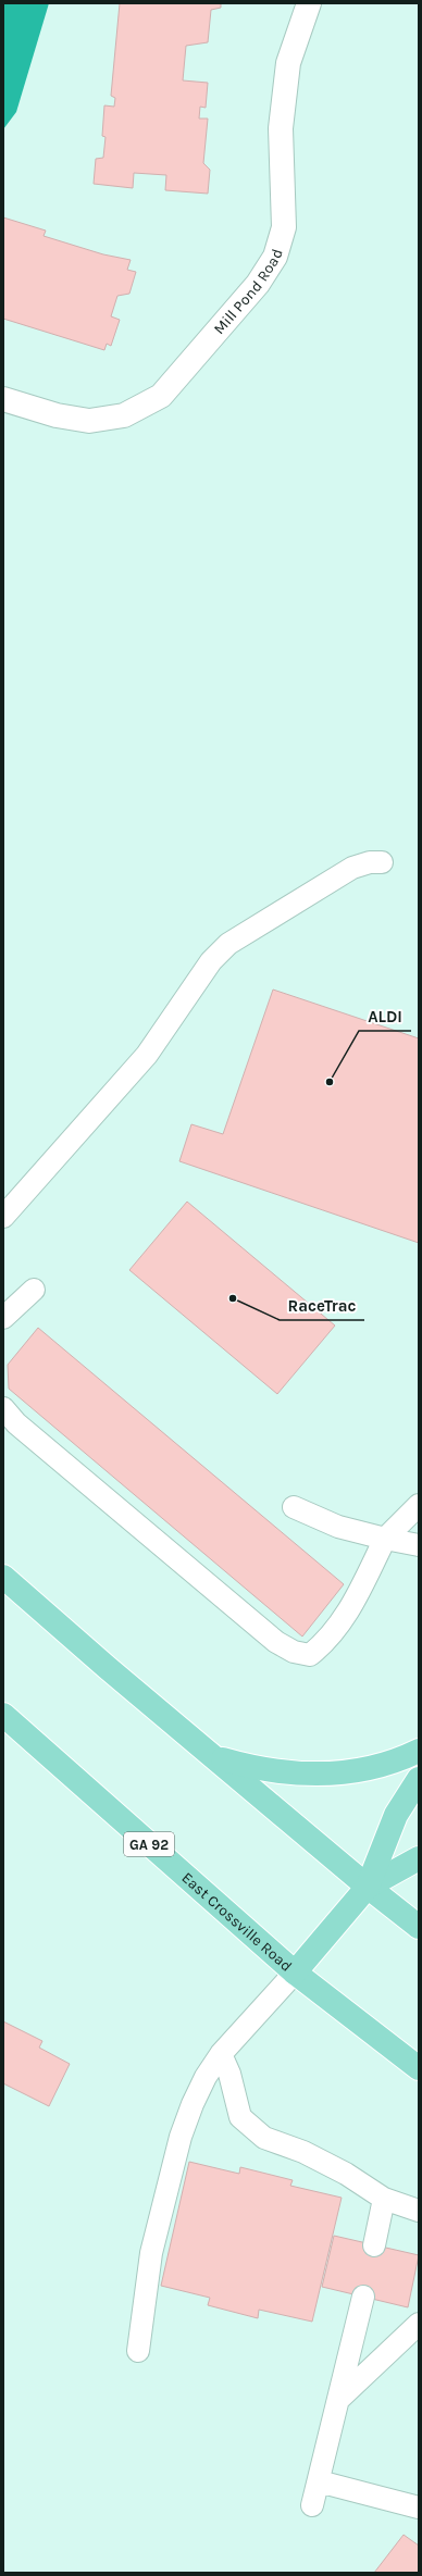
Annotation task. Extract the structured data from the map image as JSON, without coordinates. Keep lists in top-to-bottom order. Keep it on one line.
{"streets":{"main road":["GA 92","East Crossville Road"],"street":["Mill Pond Road"]},"places":["ALDI","RaceTrac"]}
